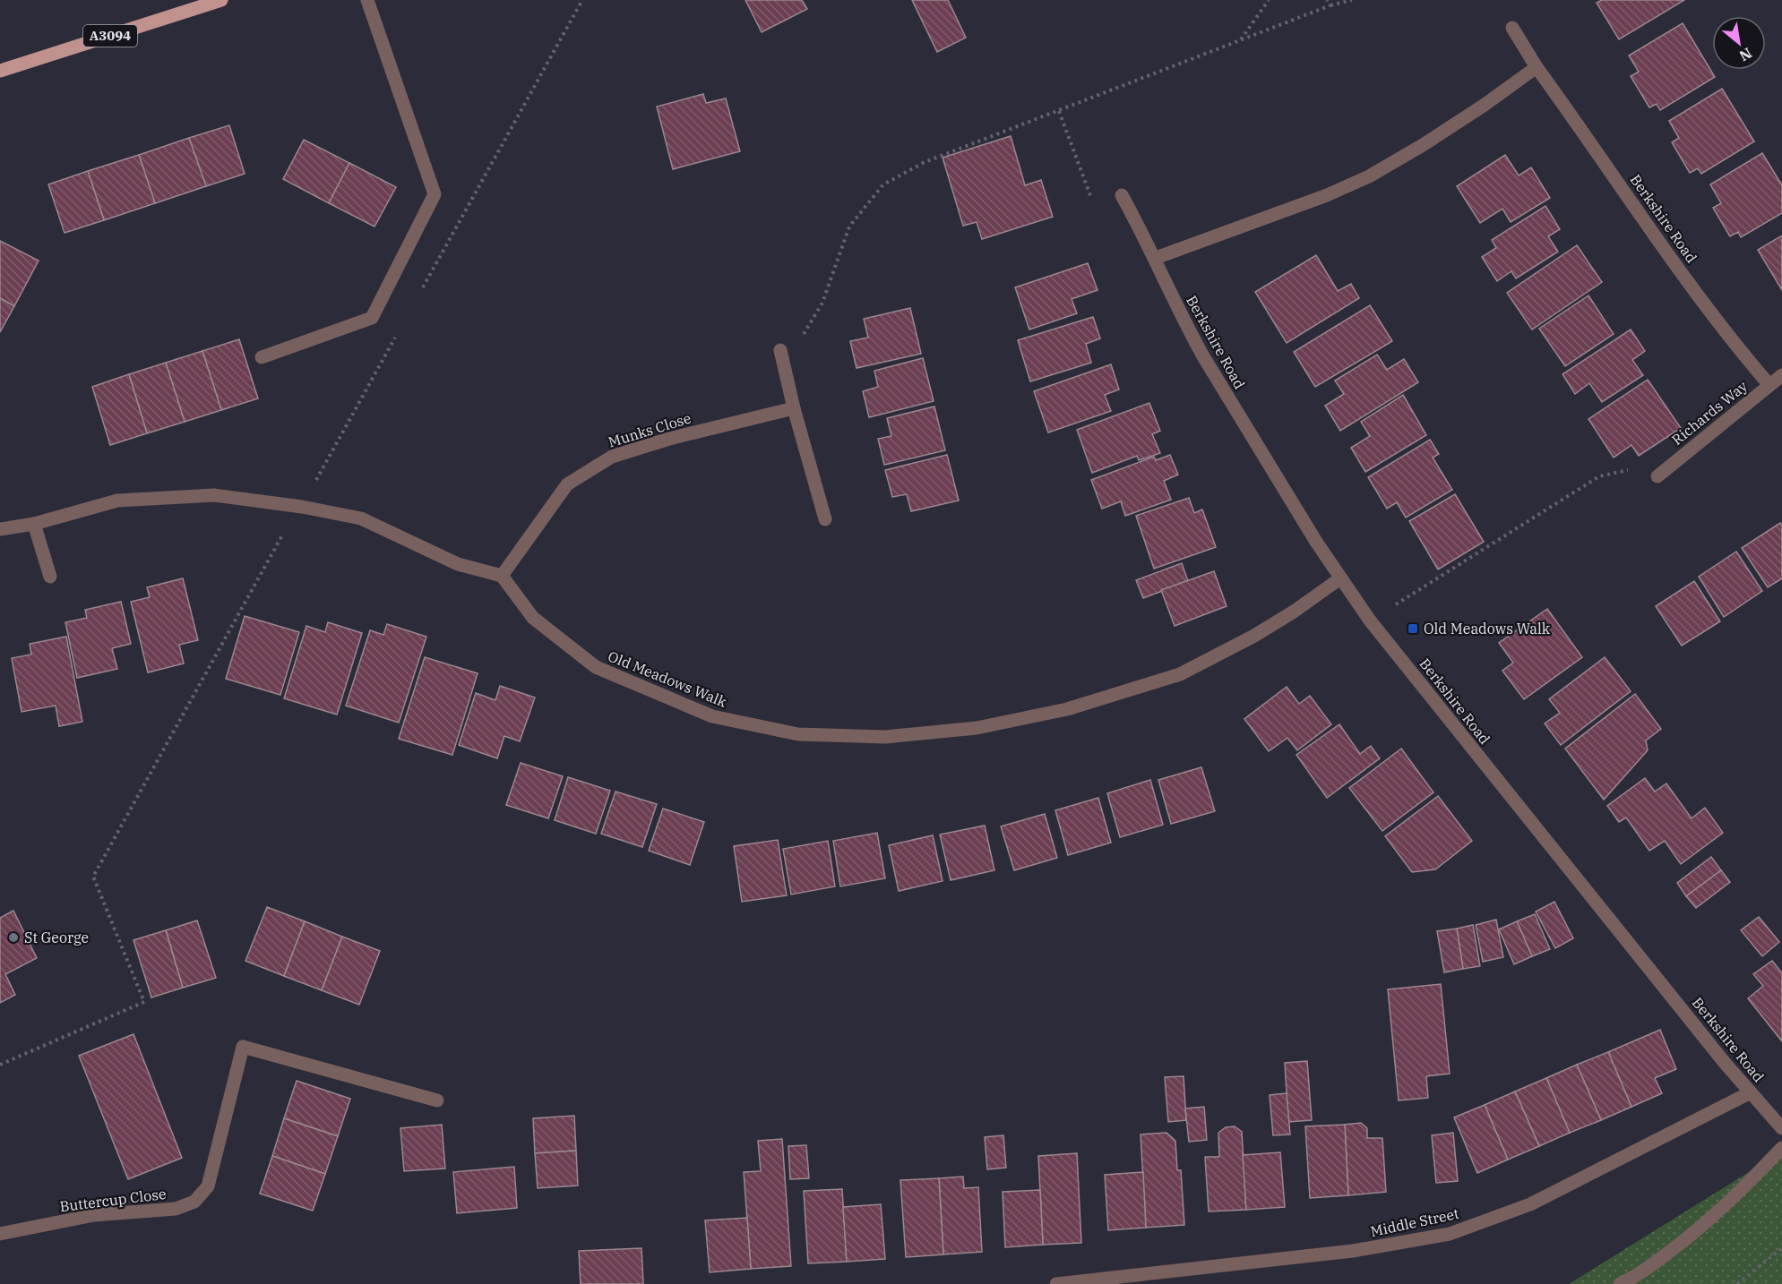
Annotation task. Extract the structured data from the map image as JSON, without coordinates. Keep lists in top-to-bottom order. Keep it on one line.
{"streets":{"main road":["A3094"],"street":["Berkshire Road","Richards Way","Munks Close","Old Meadows Walk","Buttercup Close","Middle Street"]},"crossings":[["Berkshire Road","Richards Way"],["Berkshire Road","Old Meadows Walk"],["Berkshire Road","Middle Street"],["Munks Close","Old Meadows Walk"]],"places":{"transit":["Old Meadows Walk"],"other":["St George"]},"north":"bottom right"}
